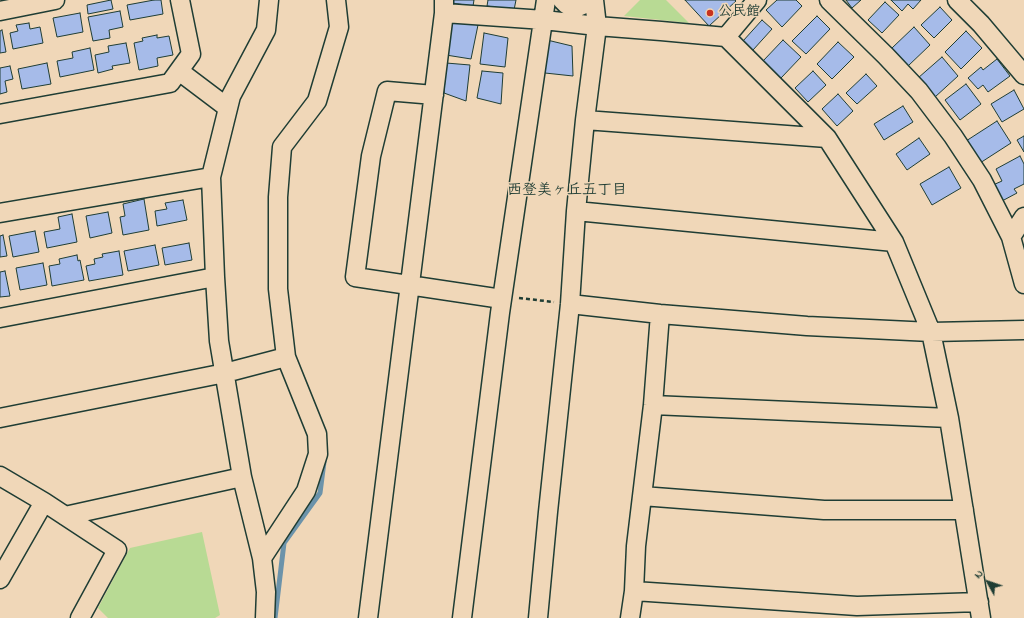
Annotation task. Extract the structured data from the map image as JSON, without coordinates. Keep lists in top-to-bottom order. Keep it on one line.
{"districts":["西登美ヶ丘五丁目"],"places":["公民館"],"north":"top left"}
